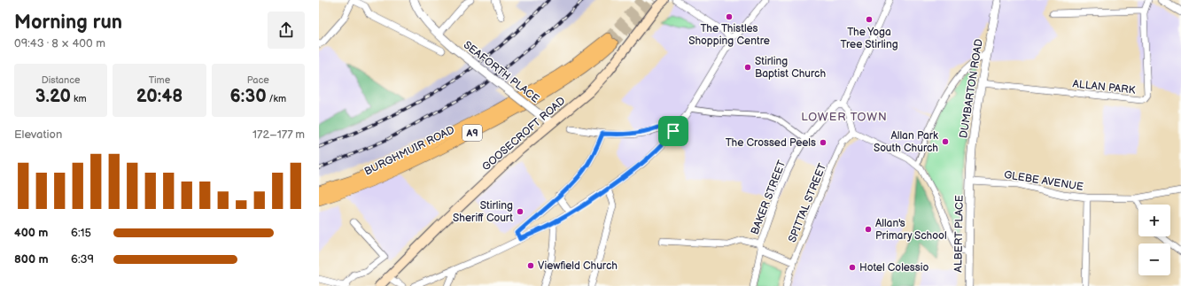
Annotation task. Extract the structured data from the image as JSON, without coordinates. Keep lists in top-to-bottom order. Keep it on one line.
{"streets":{"main road":["A9","GOOSECROFT ROAD","BURGHMUIR ROAD"],"street":["SEAFORTH PLACE","ALLAN PARK","DUMBARTON ROAD","GLEBE AVENUE","BAKER STREET","SPITTAL STREET","ALBERT PLACE"]},"crossings":[["SEAFORTH PLACE","GOOSECROFT ROAD"],["ALLAN PARK","DUMBARTON ROAD"],["DUMBARTON ROAD","GLEBE AVENUE"],["DUMBARTON ROAD","ALBERT PLACE"],["GLEBE AVENUE","ALBERT PLACE"]],"districts":["LOWER TOWN"],"places":["The Thistles Shopping Centre","The Yoga Tree Stirling","Stirling Baptist Church","Allan Park South Church","The Crossed Peels","Stirling Sheriff Court","Allan's Primary School","Viewfield Church","Hotel Colessio"],"page":{"heading":["Morning run","09:43 · 8 × 400 m"],"stats":[["Distance","3.20 km"],["Time","20:48"],["Pace","6:30 /km"]],"chart":["Elevation","172–177 m"],"map_buttons":["+","−"],"list":[{"name":"400 m","note":"6:15"},{"name":"800 m","note":"6:39"}]}}
